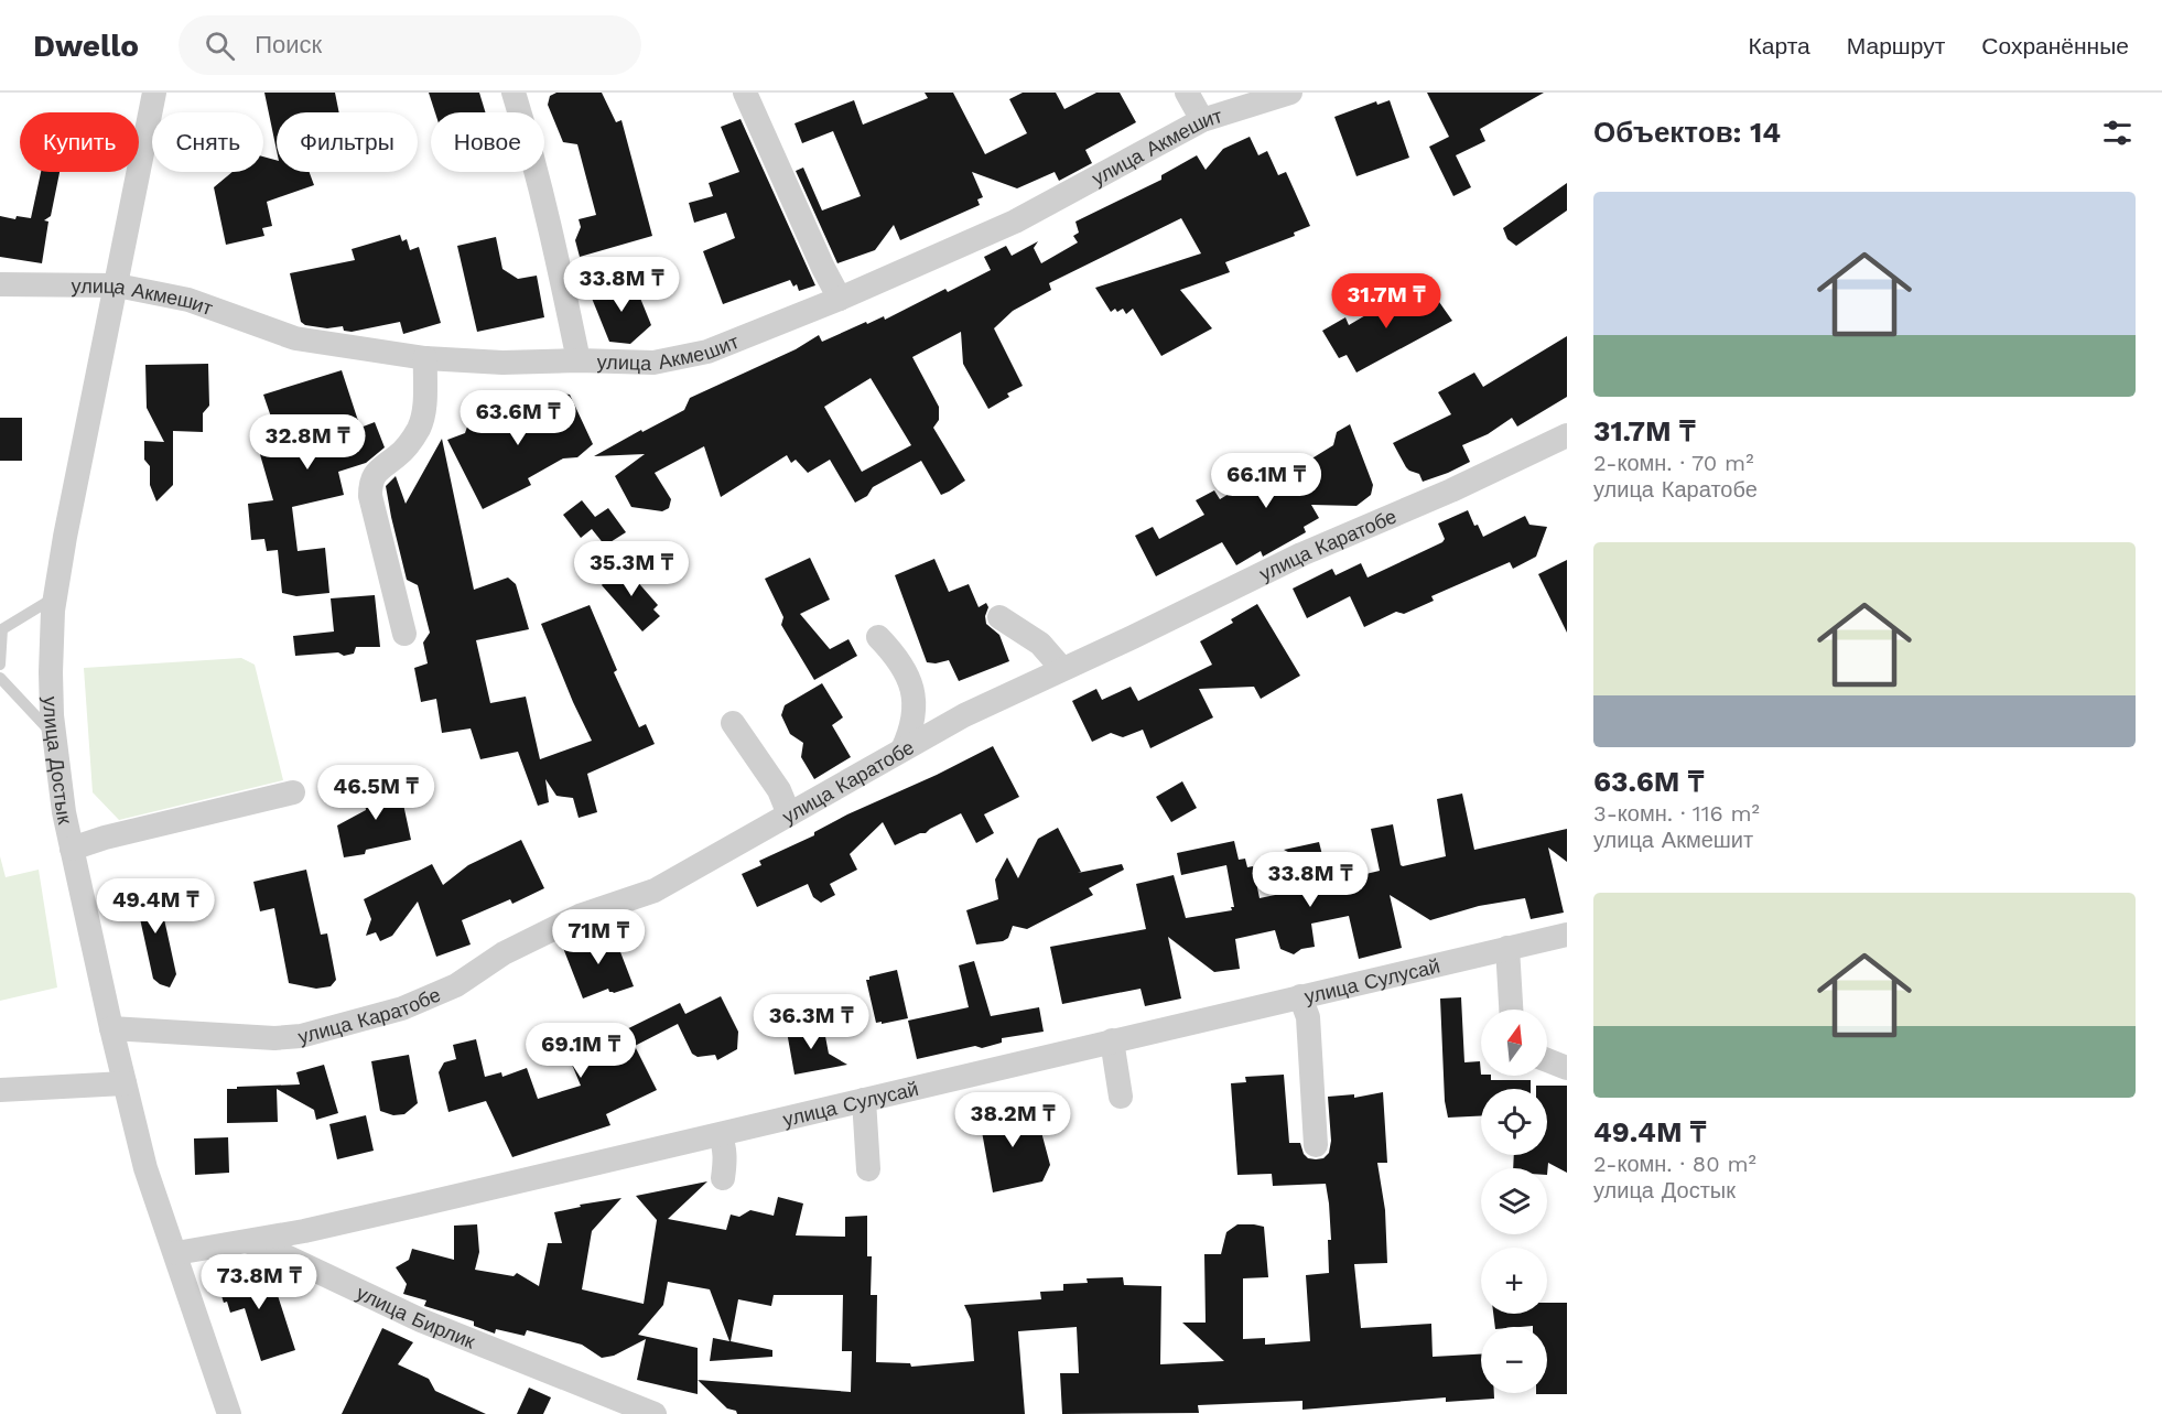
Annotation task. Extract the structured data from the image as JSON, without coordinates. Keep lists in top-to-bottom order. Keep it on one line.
{"streets":{"street":["улица Акмешит","улица Каратобе","улица Достык","улица Сулусай","улица Бирлик"]},"crossings":[["улица Акмешит","улица Достык"],["улица Каратобе","улица Достык"],["улица Сулусай","улица Бирлик"]],"north":"top","page":{"header":"Dwello","search":"Поиск","nav":["Карта","Маршрут","Сохранённые"],"heading":"Объектов: 14","chip":["Купить","Снять","Фильтры","Новое"],"list":[{"name":"31.7M ₸","note":"2-комн. · 70 m² · улица Каратобе"},{"name":"63.6M ₸","note":"3-комн. · 116 m² · улица Акмешит"},{"name":"49.4M ₸","note":"2-комн. · 80 m² · улица Достык"}],"price":["33.8M ₸","31.7M ₸","63.6M ₸","32.8M ₸","66.1M ₸","35.3M ₸","46.5M ₸","33.8M ₸","49.4M ₸","71M ₸","36.3M ₸","69.1M ₸","38.2M ₸","73.8M ₸"],"map_buttons":["+","−"]}}
